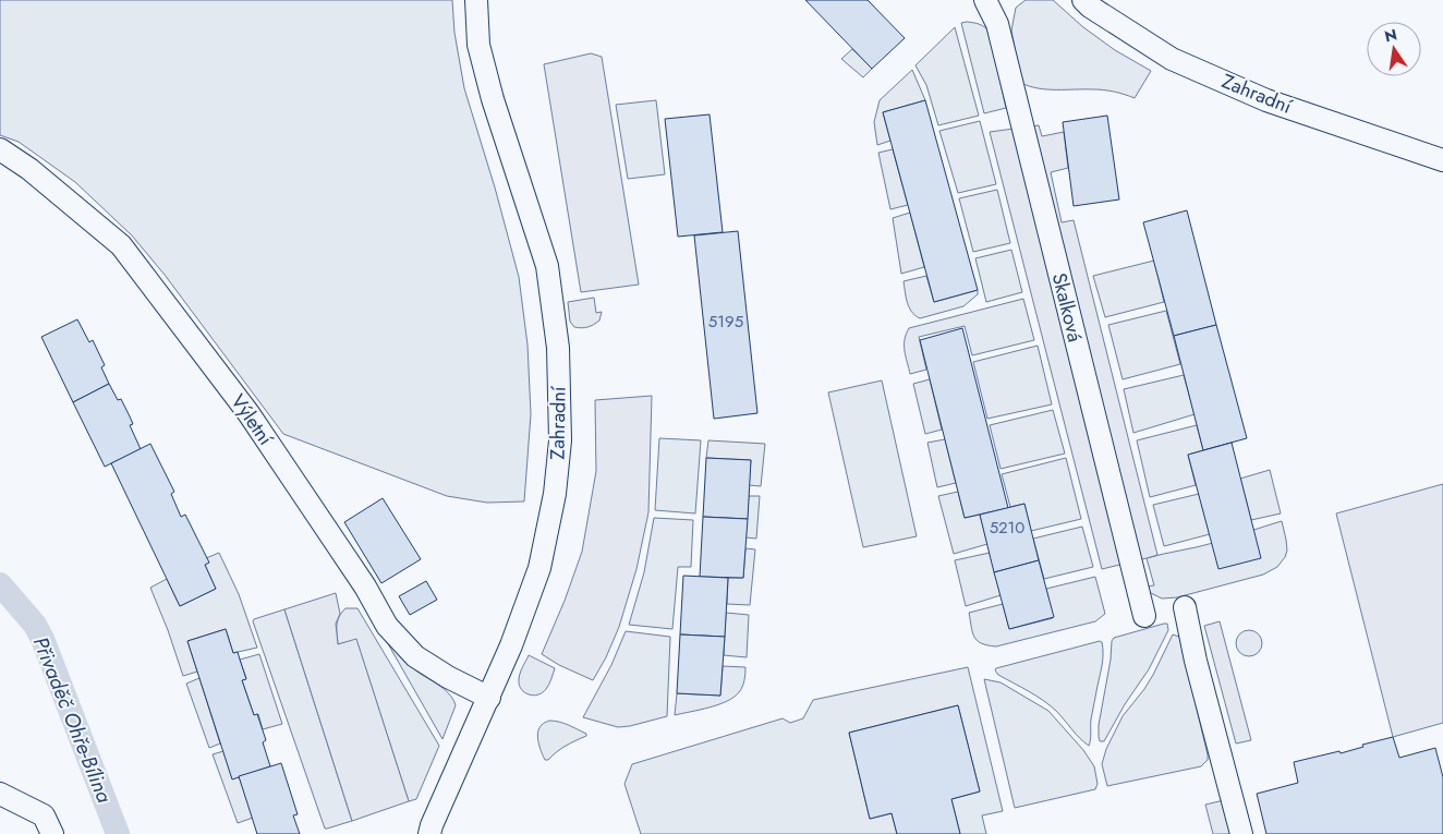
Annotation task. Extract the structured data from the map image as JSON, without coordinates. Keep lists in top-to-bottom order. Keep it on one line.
{"streets":{"street":["Zahradní","Skalková","Výletní"]},"crossings":[["Zahradní","Výletní"]],"water":["Přivaděč Ohře-Bílina"],"house_numbers":["5195","5210"],"north":"top"}
